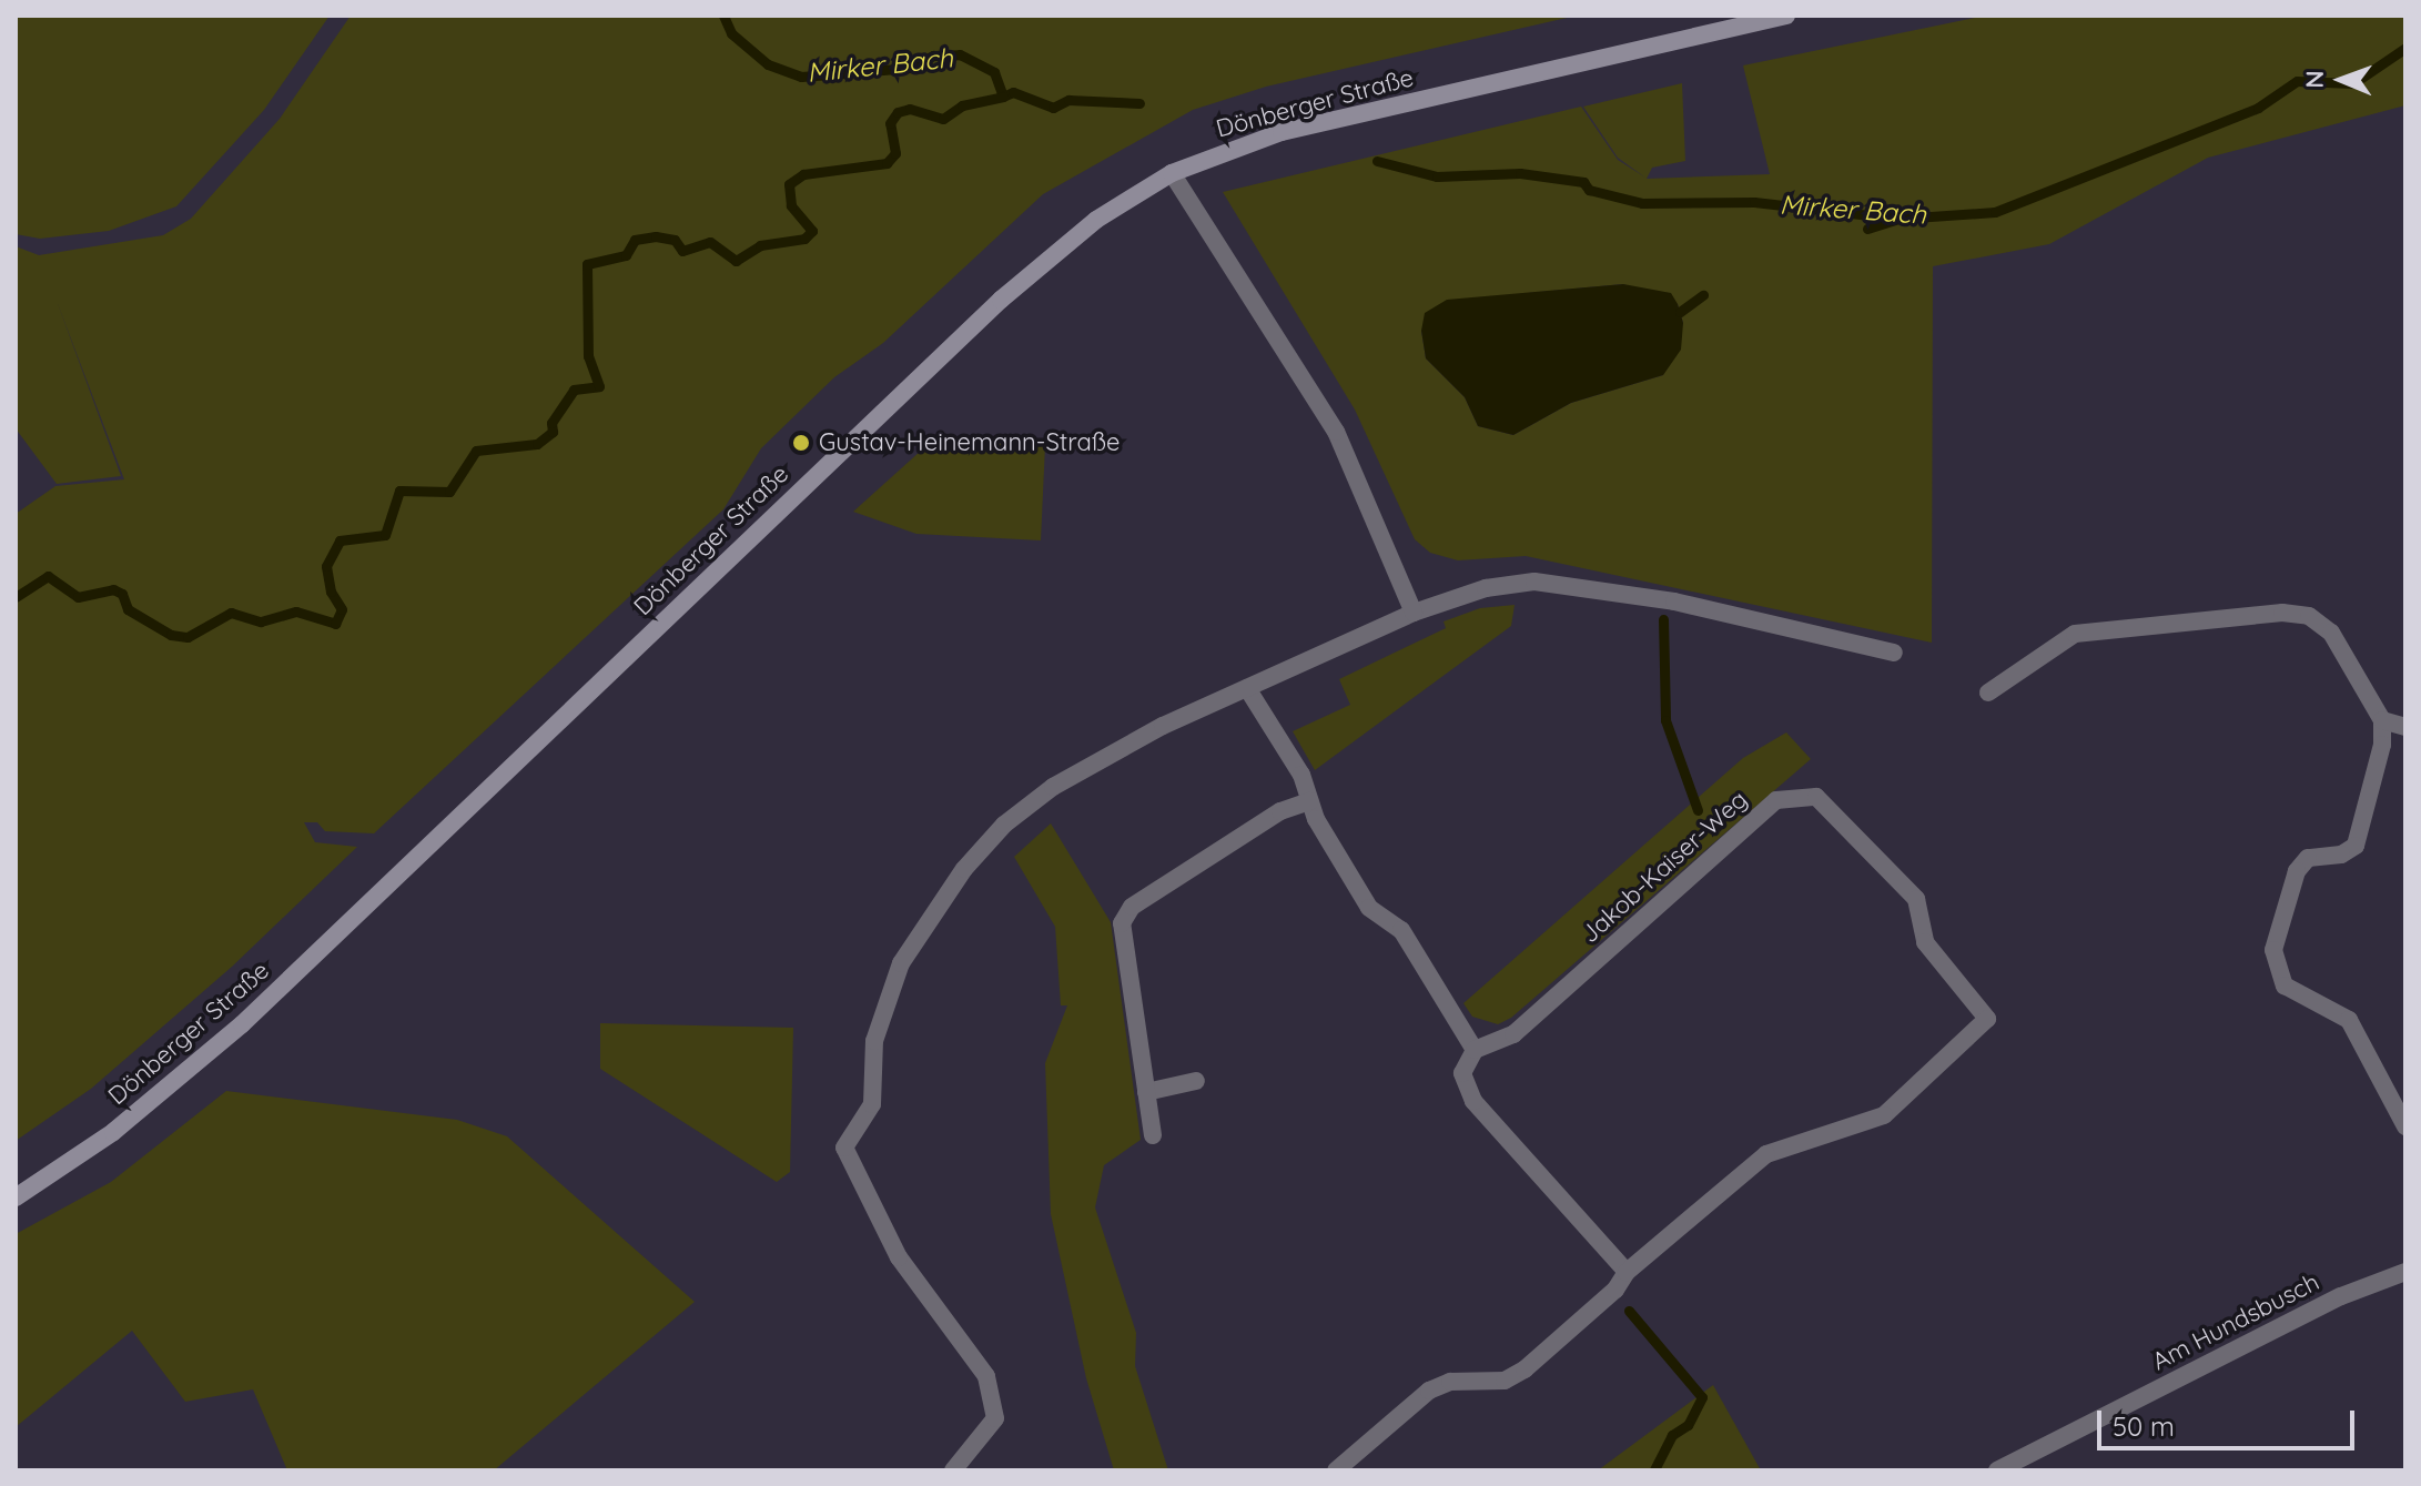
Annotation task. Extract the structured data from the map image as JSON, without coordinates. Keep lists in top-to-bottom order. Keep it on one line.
{"streets":{"street":["Dönberger Straße","Jakob-Kaiser-Weg","Am Hundsbusch"]},"water":["Mirker Bach"],"places":["Gustav-Heinemann-Straße"],"scale_bar":"50 m","north":"left"}
